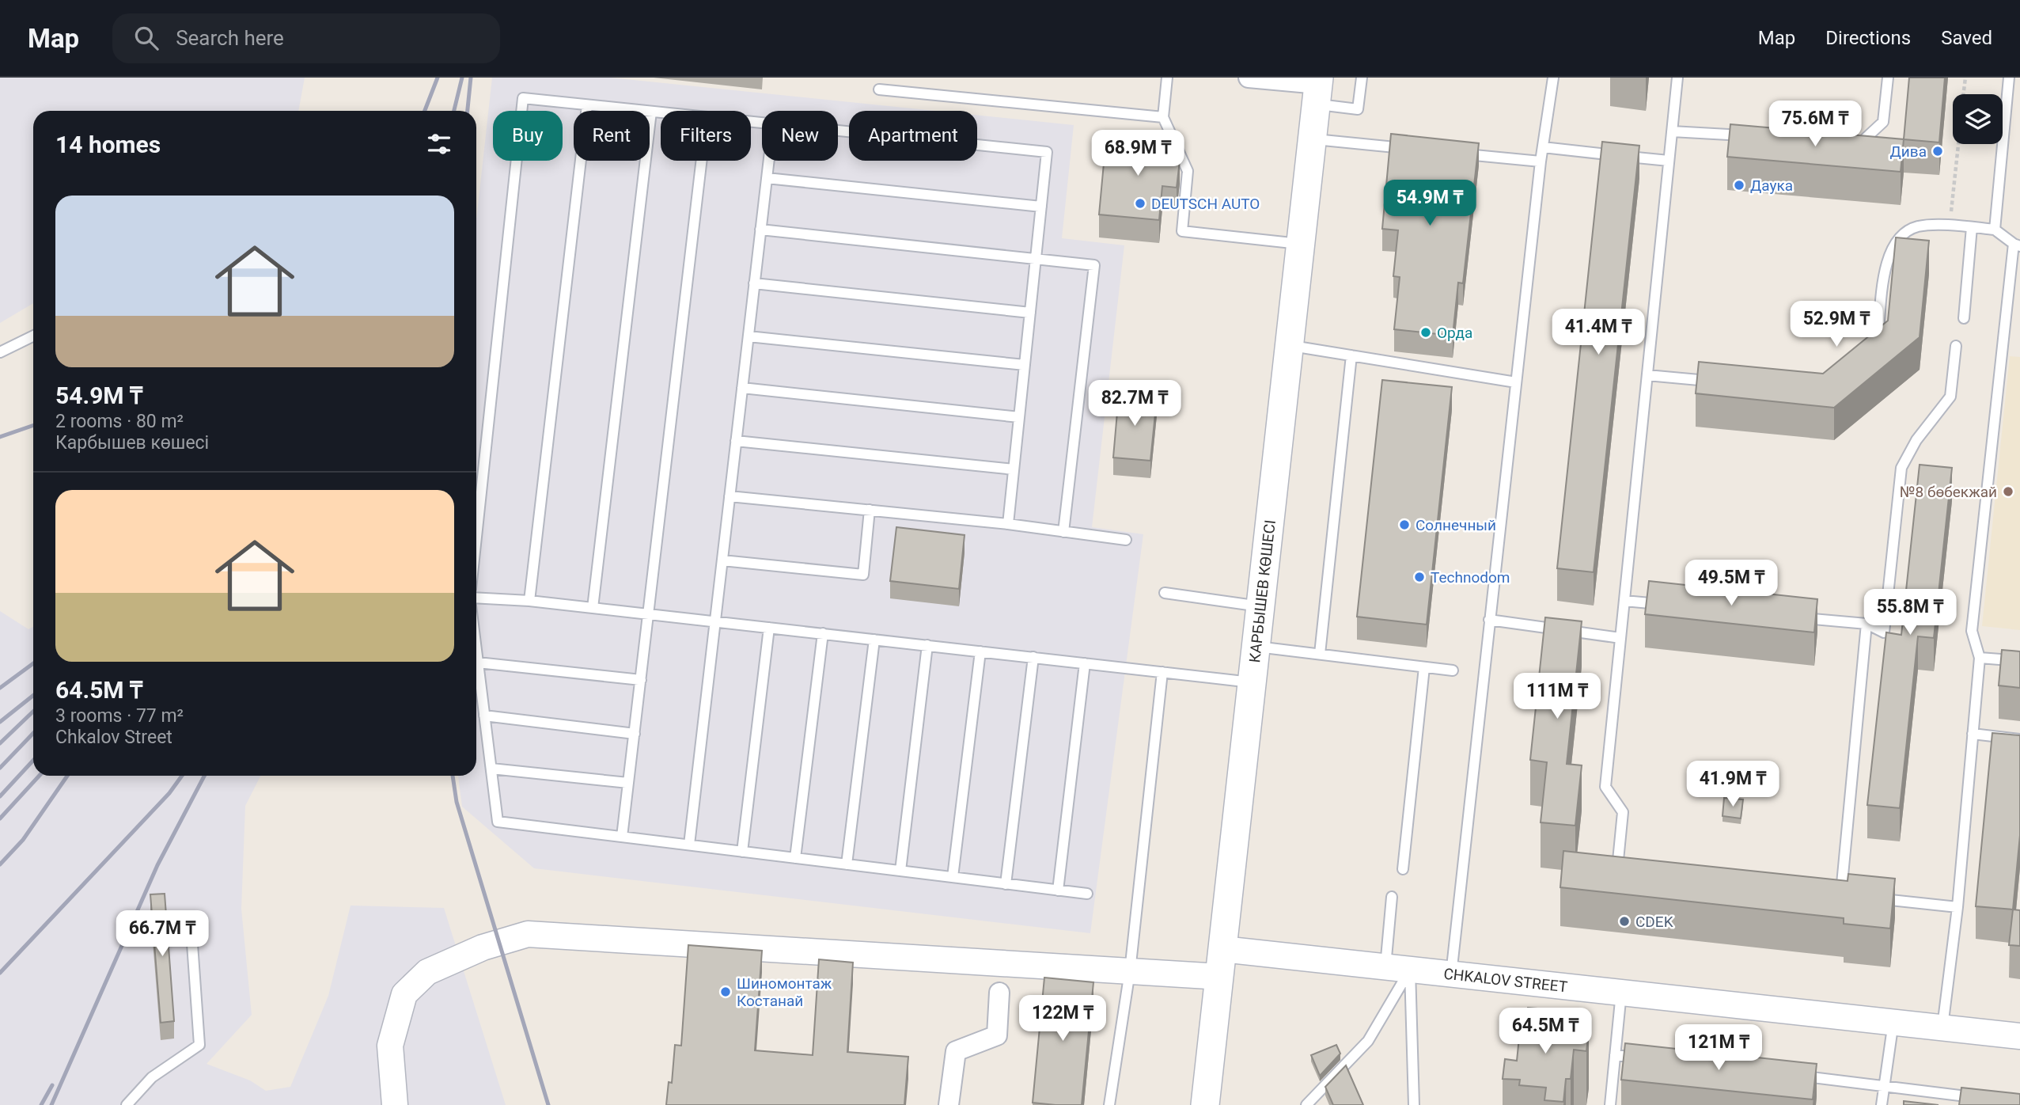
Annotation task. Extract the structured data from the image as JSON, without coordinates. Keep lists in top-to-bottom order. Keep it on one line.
{"streets":{"main road":["КАРБЫШЕВ КӨШЕСІ"],"street":["CHKALOV STREET"]},"crossings":[["КАРБЫШЕВ КӨШЕСІ","CHKALOV STREET"]],"places":["Дива","Даука","DEUTSCH AUTO","Орда","№8 бөбекжай","Солнечный","Technodom","CDEK","Шиномонтаж Костанай"],"page":{"header":"Map","search":"Search here","nav":["Map","Directions","Saved"],"price":["75.6M ₸","68.9M ₸","54.9M ₸","52.9M ₸","41.4M ₸","82.7M ₸","49.5M ₸","55.8M ₸","111M ₸","41.9M ₸","66.7M ₸","122M ₸","64.5M ₸","121M ₸"],"chip":["Buy","Rent","Filters","New","Apartment"],"heading":"14 homes","list":[{"name":"54.9M ₸","note":"2 rooms · 80 m² · Карбышев көшесі"},{"name":"64.5M ₸","note":"3 rooms · 77 m² · Chkalov Street"}]}}
